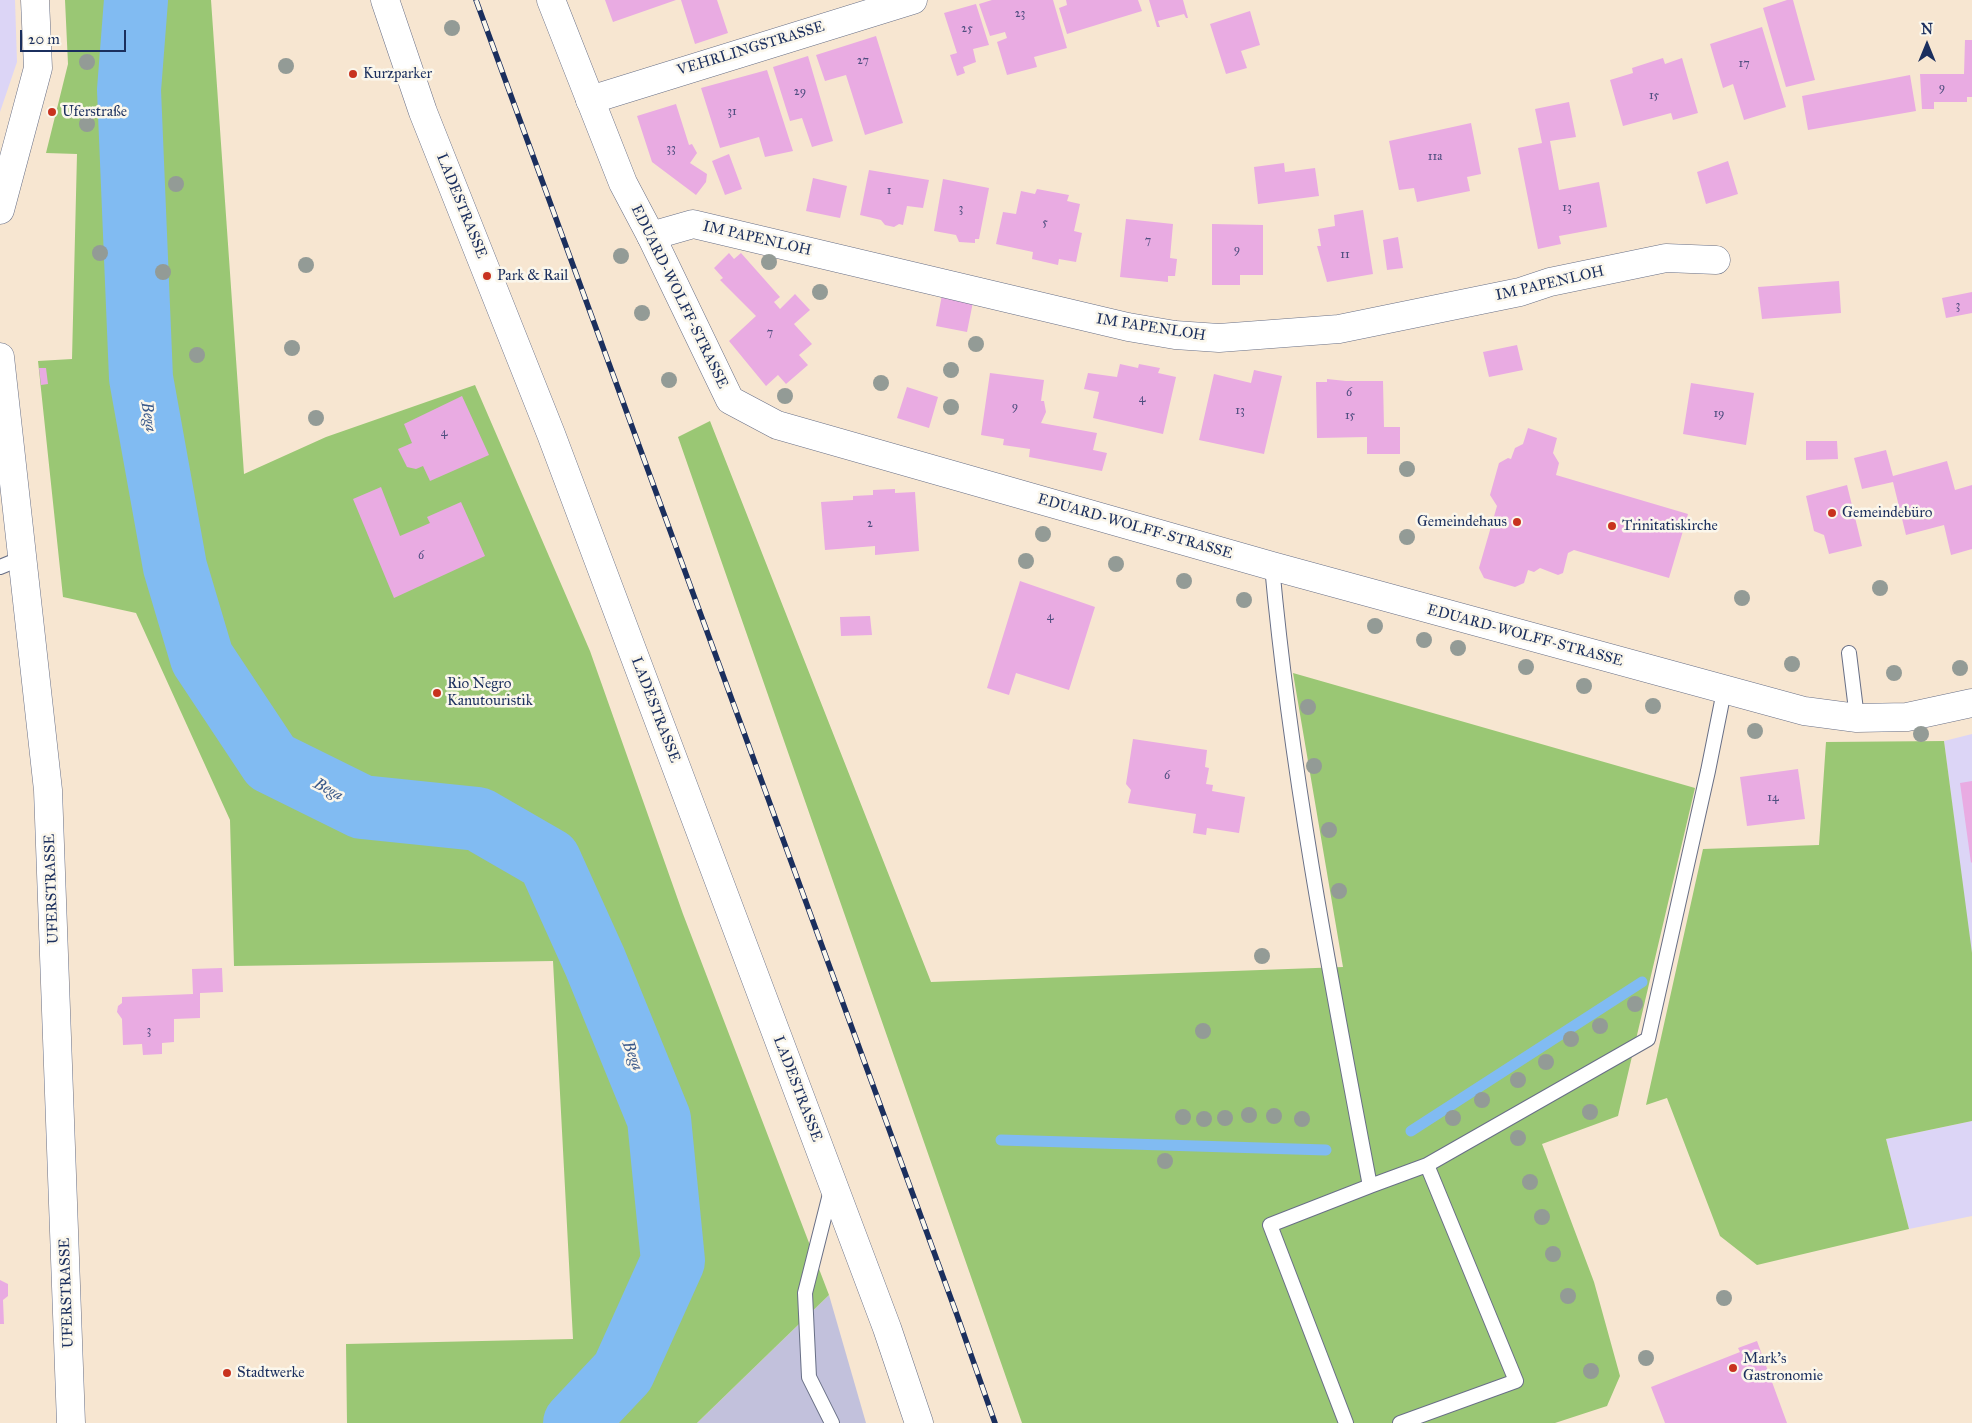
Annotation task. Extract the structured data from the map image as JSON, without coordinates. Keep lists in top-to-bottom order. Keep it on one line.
{"streets":{"street":["VEHRLINGSTRASSE","LADESTRASSE","IM PAPENLOH","EDUARD-WOLFF-STRASSE","UFERSTRASSE"]},"crossings":[["VEHRLINGSTRASSE","EDUARD-WOLFF-STRASSE"],["IM PAPENLOH","EDUARD-WOLFF-STRASSE"]],"water":["Bega"],"places":["Kurzparker","Uferstraße","Park & Rail","Gemeindebüro","Gemeindehaus","Trinitatiskirche","Rio Negro Kanutouristik","Mark's Gastronomie","Stadtwerke"],"house_numbers":["23","25","27","17","9","29","15","31","33","11a","1","13","3","5","7","9","11","3","7","6","4","9","13","19","15","4","2","6","4","6","14","3"],"scale_bar":"20 m","north":"top"}
